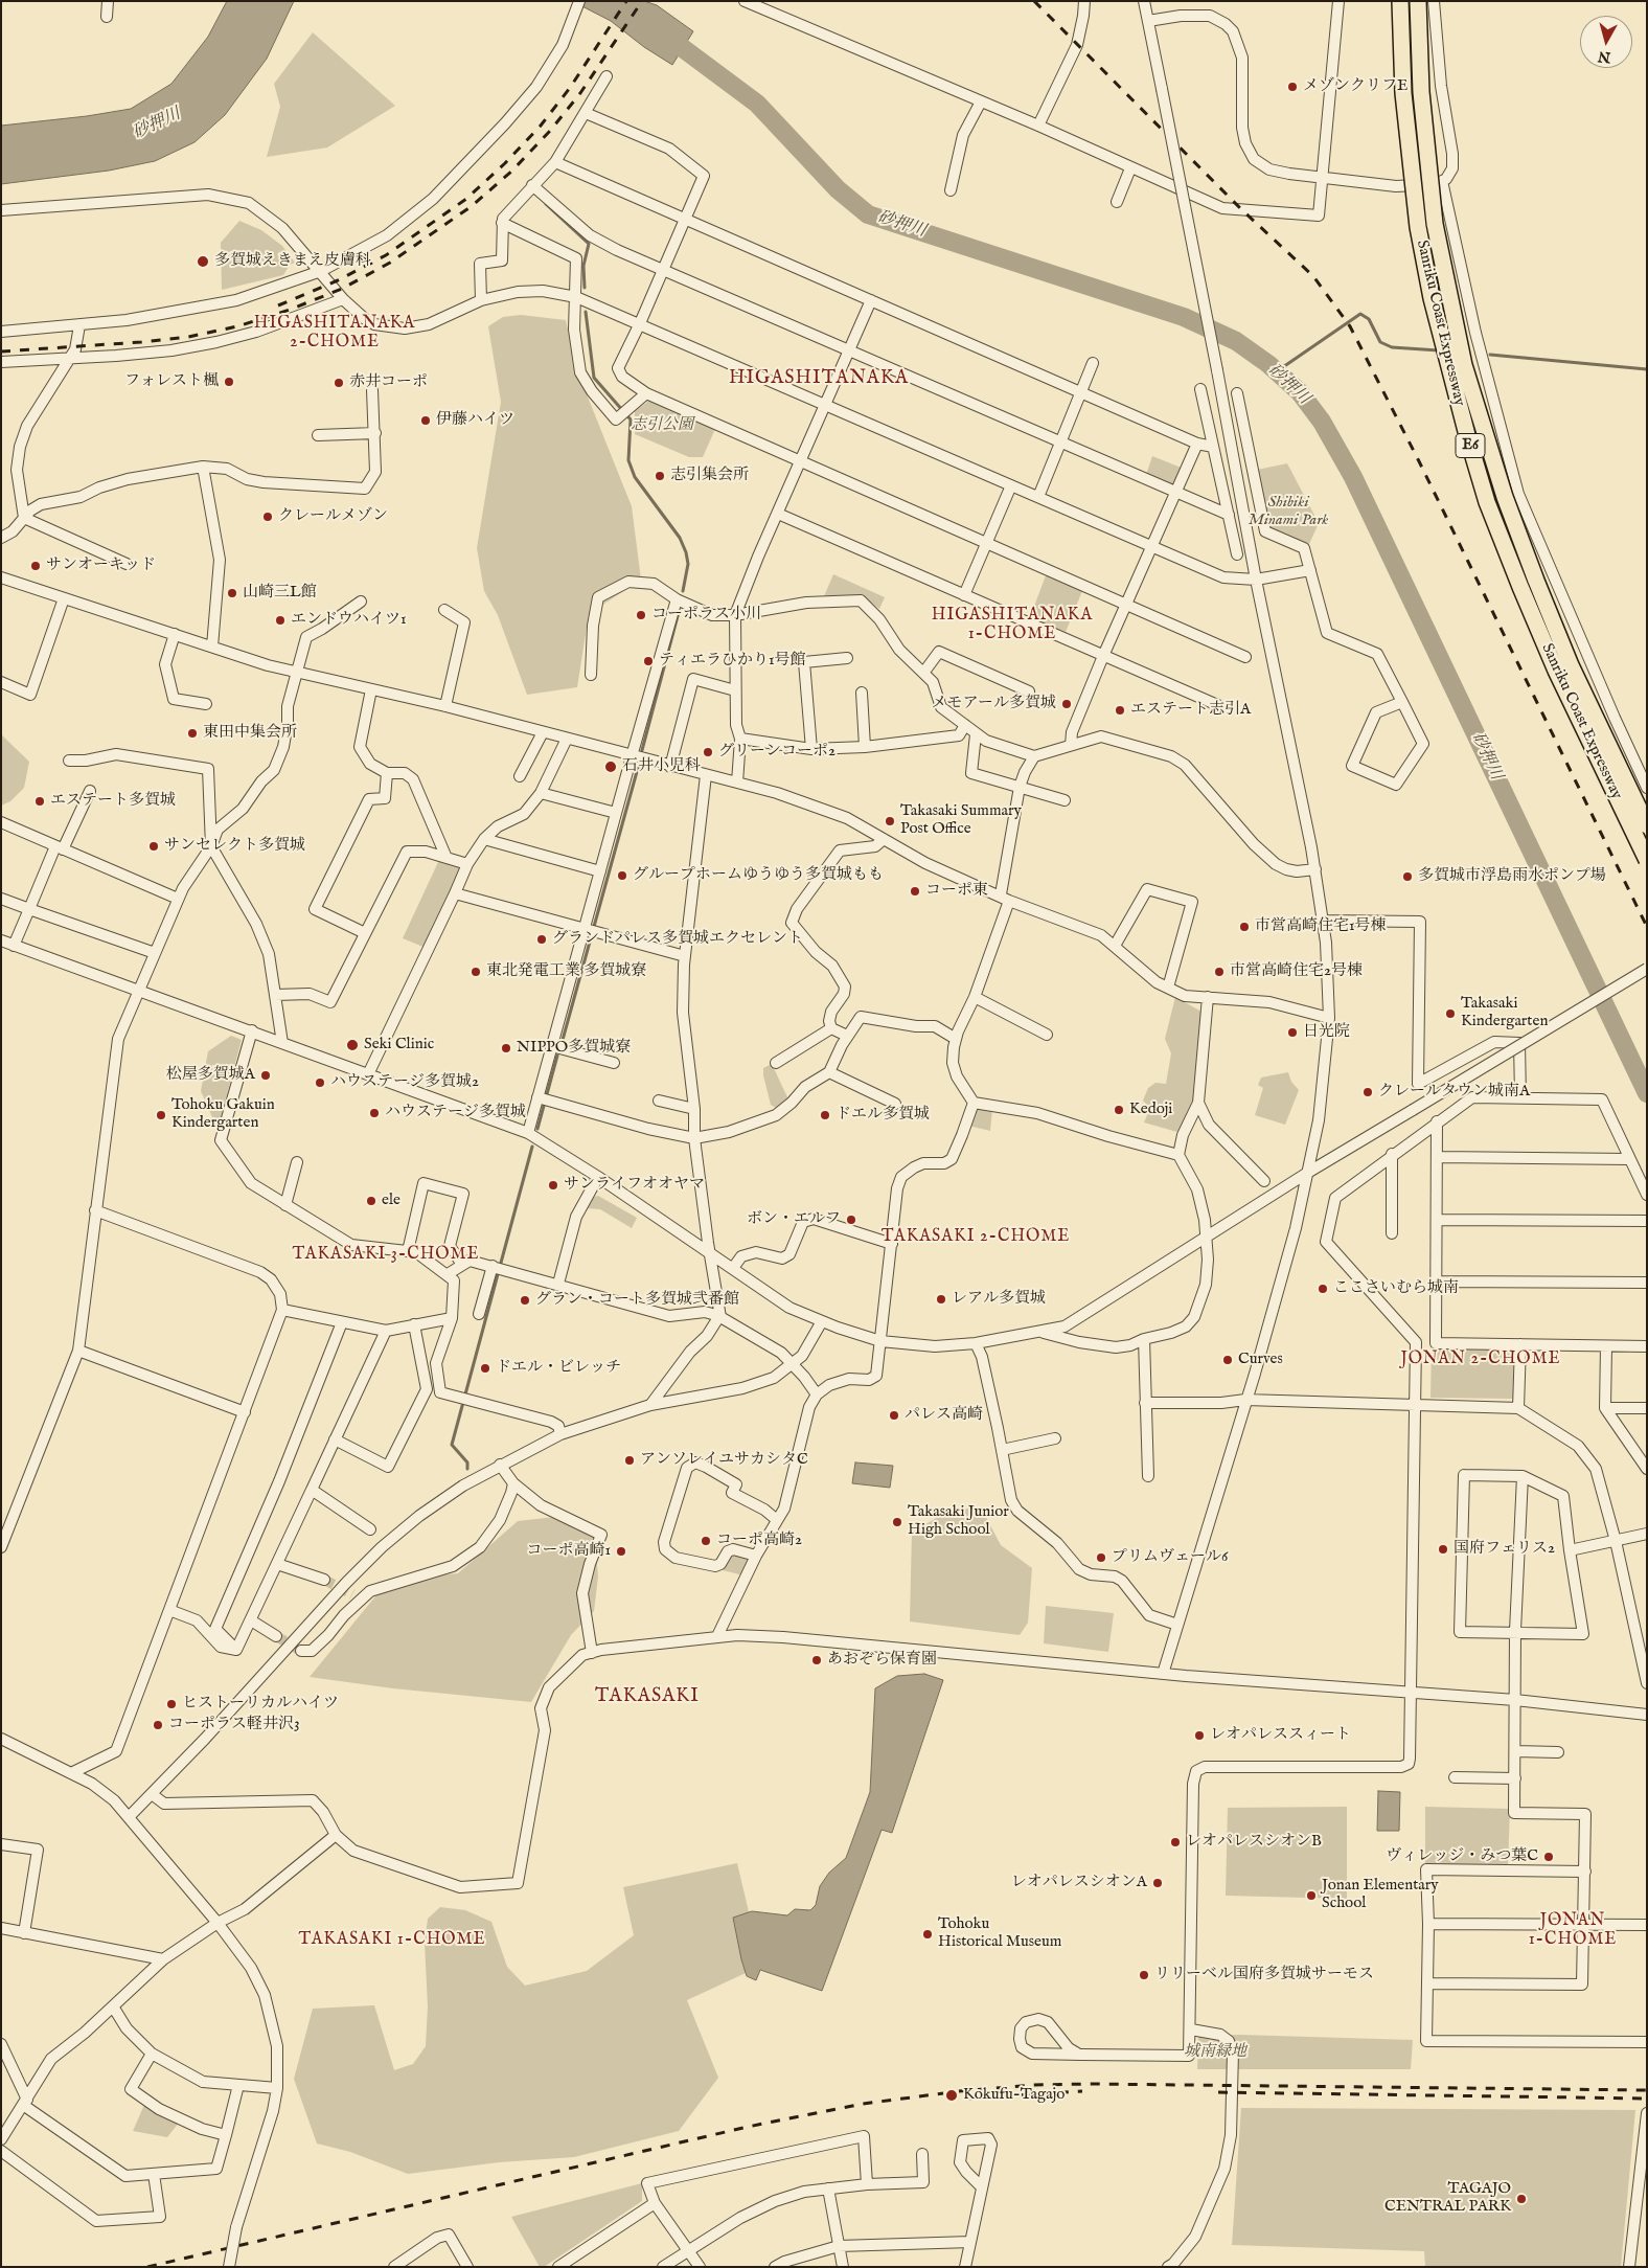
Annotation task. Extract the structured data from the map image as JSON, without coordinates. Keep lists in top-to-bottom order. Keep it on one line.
{"streets":{"highway":["Sanriku Coast Expressway","E6"]},"districts":["HIGASHITANAKA 2-CHOME","HIGASHITANAKA","HIGASHITANAKA 1-CHOME","TAKASAKI 2-CHOME","TAKASAKI 3-CHOME","JONAN 2-CHOME","TAKASAKI","JONAN 1-CHOME","TAKASAKI 1-CHOME"],"water":["砂押川"],"parks":["志引公園","Shibiki Minami Park","城南緑地"],"places":["メゾンクリフE","多賀城えきまえ皮膚科","フォレスト楓","赤井コーポ","伊藤ハイツ","志引集会所","クレールメゾン","サンオーキッド","山崎三L館","コーポラス小川","エンドウハイツ1","ティエラひかり1号館","メモアール多賀城","エステート志引A","東田中集会所","グリーンコーポ2","石井小児科","エステート多賀城","Takasaki Summary Post Office","サンセレクト多賀城","グループホームゆうゆう多賀城もも","多賀城市浮島雨水ポンプ場","コーポ東","市営高崎住宅1号棟","グランドパレス多賀城エクセレント","東北発電工業 多賀城寮","市営高崎住宅2号棟","Takasaki Kindergarten","日光院","Seki Clinic","NIPPO多賀城寮","松屋多賀城A","ハウステージ多賀城2","クレールタウン城南A","Kedoji","ハウステージ多賀城","Tohoku Gakuin Kindergarten","ドエル多賀城","サンライフオオヤマ","ele","ボン・エルフ","ここさいむら城南","レアル多賀城","グラン・コート多賀城弐番館","Curves","ドエル・ビレッチ","パレス高崎","アンソレイユサカシタC","Takasaki Junior High School","コーポ高崎2","国府フェリス2","コーポ高崎1","プリムヴェール6","あおぞら保育園","ヒストーリカルハイツ","コーポラス軽井沢3","レオパレススィート","レオパレスシオンB","ヴィレッジ・みつ葉C","レオパレスシオンA","Jonan Elementary School","Tohoku Historical Museum","リリーベル国府多賀城サーモス","Kokufu-Tagajo","TAGAJO CENTRAL PARK"],"north":"bottom"}
